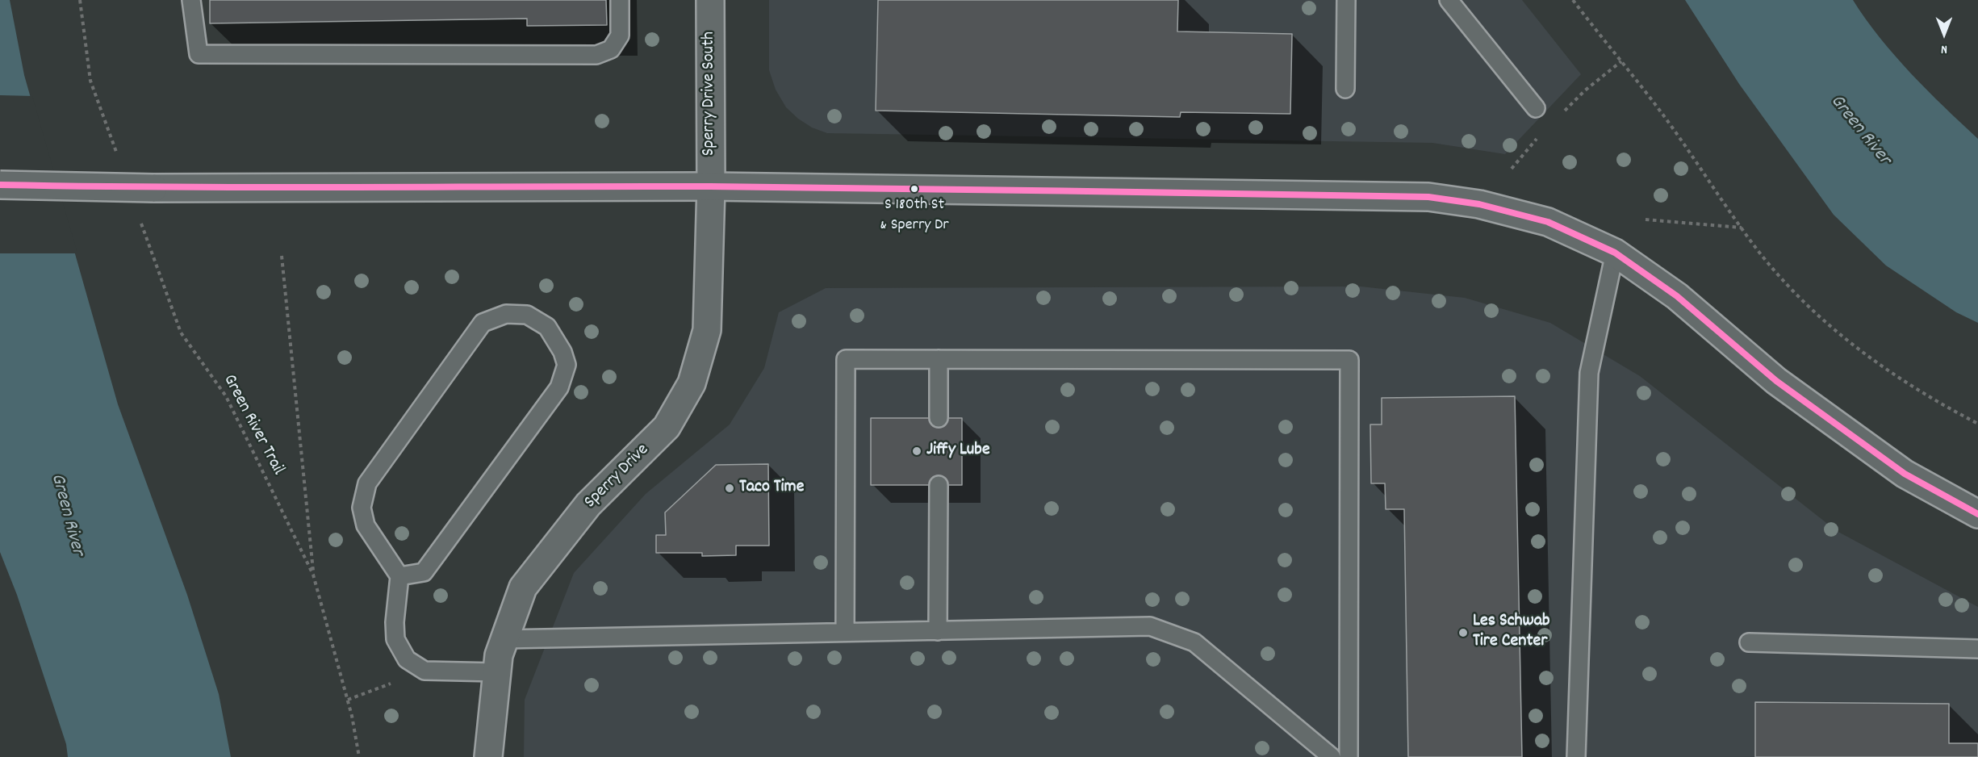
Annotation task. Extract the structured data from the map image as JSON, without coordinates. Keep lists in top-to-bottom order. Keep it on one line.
{"streets":{"main road":["Sperry Drive South","Sperry Drive"],"path":["Green River Trail"]},"crossings":[["Sperry Drive South","Sperry Drive"]],"water":["Green River"],"places":["S 180th St & Sperry Dr","Jiffy Lube","Taco Time","Les Schwab Tire Center"],"north":"bottom"}
